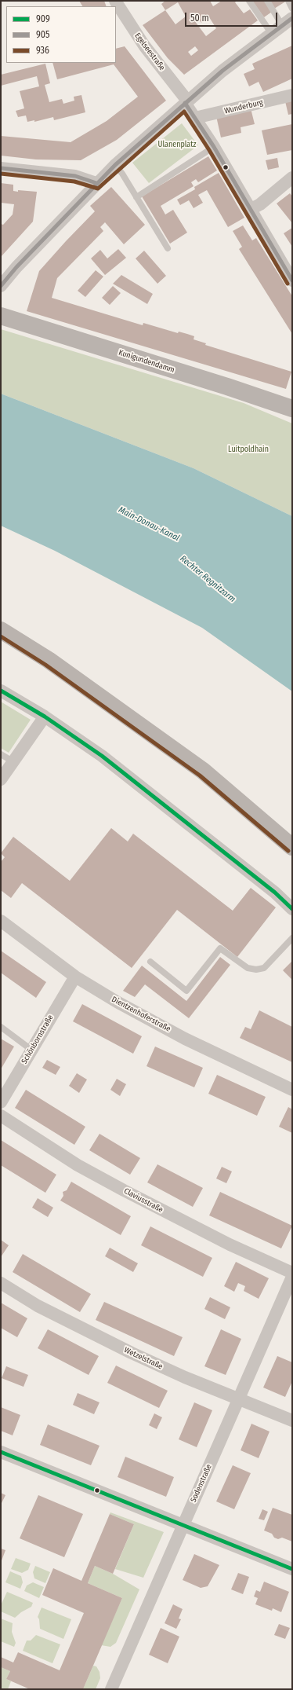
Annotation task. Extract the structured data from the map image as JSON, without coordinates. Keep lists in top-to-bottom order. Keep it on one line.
{"streets":{"street":["Egelseestraße","Wunderburg","Kunigundendamm","Dientzenhoferstraße","Schönbornstraße","Claviusstraße","Wetzelstraße","Sodenstraße"]},"crossings":[["Egelseestraße","Wunderburg"],["Dientzenhoferstraße","Schönbornstraße"],["Wetzelstraße","Sodenstraße"]],"water":["Main-Donau-Kanal","Rechter Regnitzarm"],"parks":["Ulanenplatz","Luitpoldhain"],"lines":["transit line 905","transit line 936","transit line 909"],"legend":["909","905","936"],"scale_bar":"50 m"}
